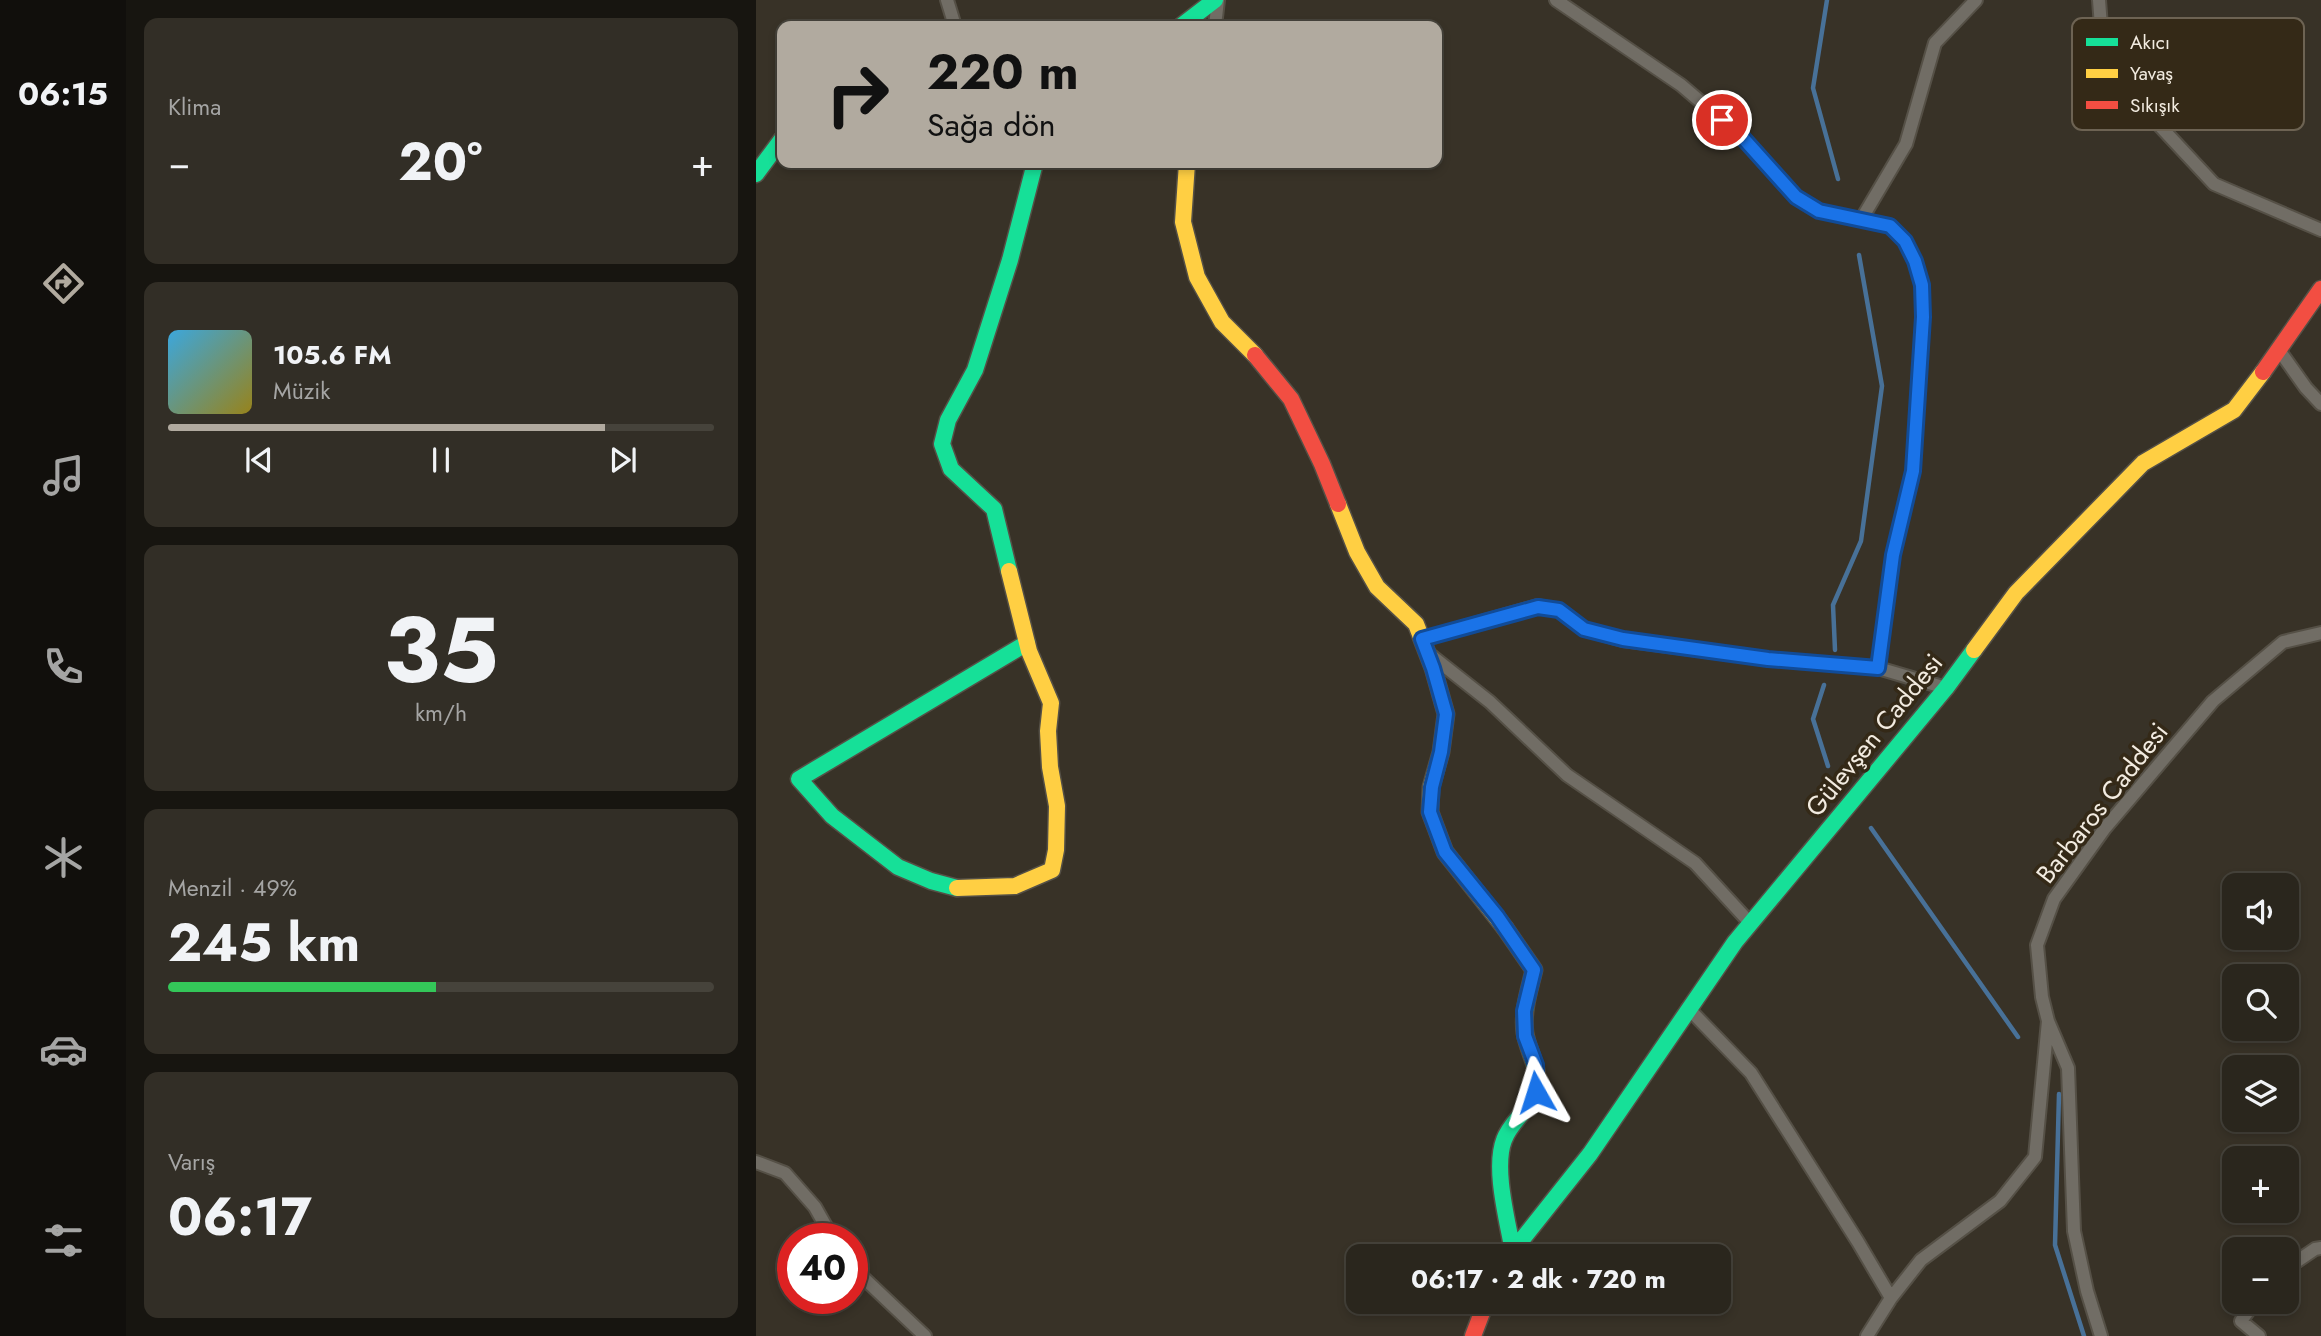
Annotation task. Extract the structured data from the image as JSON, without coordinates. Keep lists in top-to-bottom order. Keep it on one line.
{"streets":{"street":["Gülevşen Caddesi","Barbaros Caddesi"]},"legend":["Akıcı","Yavaş","Sıkışık"],"page":{"tabs":"06:15","tile":["Klima",["35","km/h"],["Menzil · 49%","245 km"],["Varış","06:17"]],"turn":["220 m","Sağa dön"],"heat":["−","20°","+"],"song":["105.6 FM","Müzik"],"map_buttons":["+","−"],"limit":"40","trip":"06:17 · 2 dk · 720 m"}}
